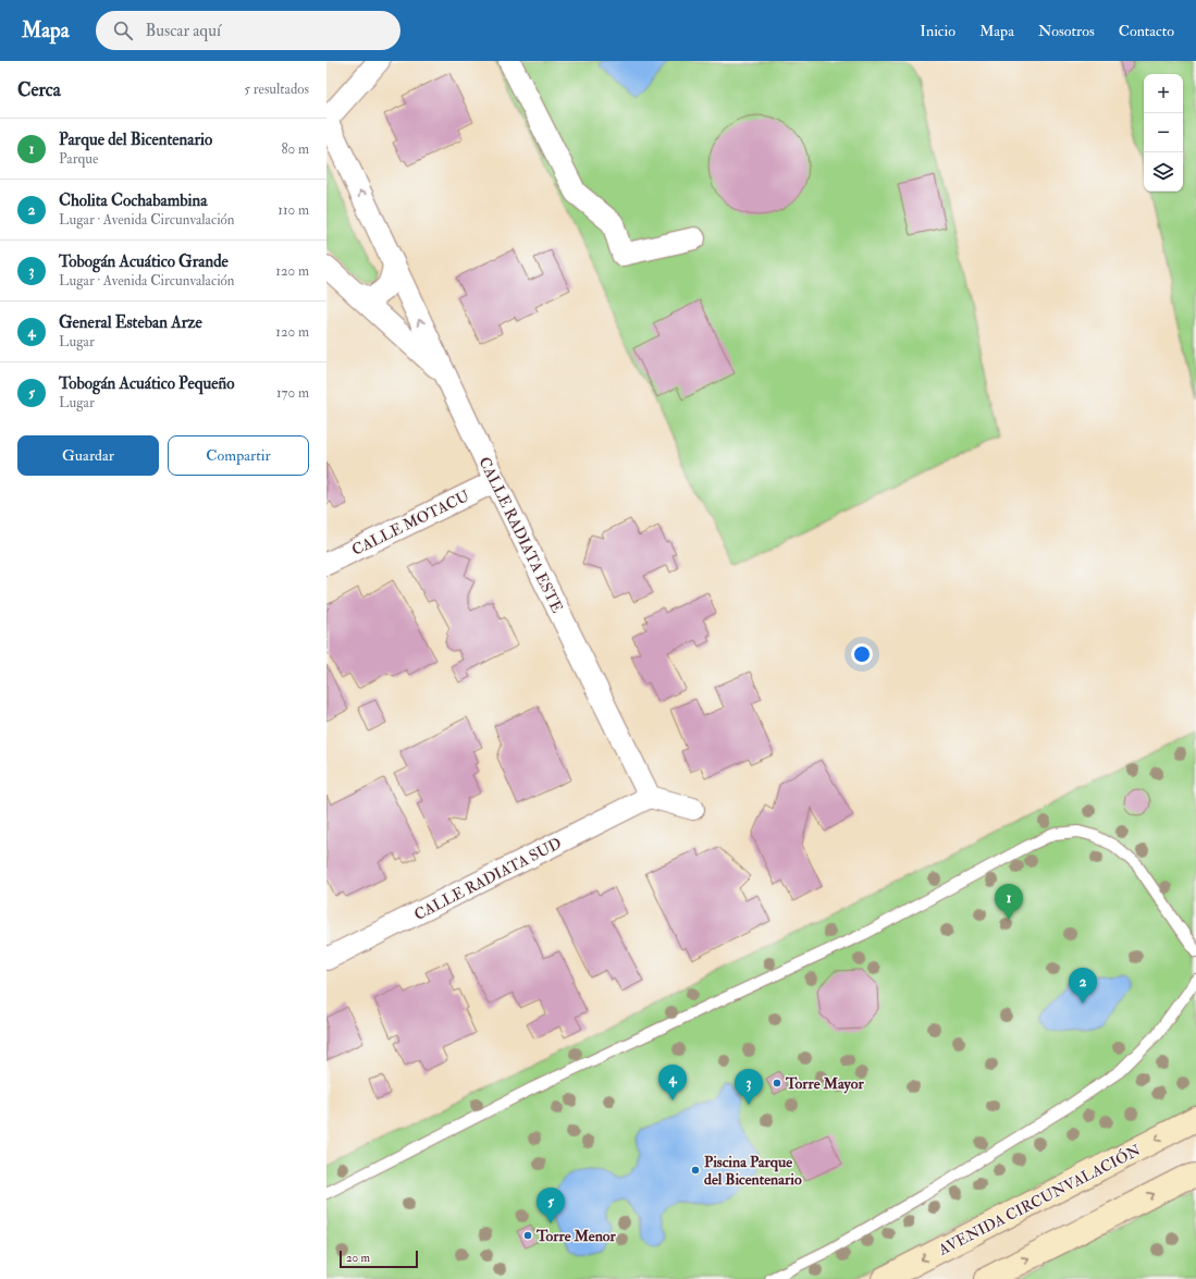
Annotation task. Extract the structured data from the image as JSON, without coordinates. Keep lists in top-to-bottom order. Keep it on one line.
{"streets":{"main road":["AVENIDA CIRCUNVALACIÓN"],"street":["CALLE MOTACU","CALLE RADIATA ESTE","CALLE RADIATA SUD"]},"crossings":[["CALLE MOTACU","CALLE RADIATA ESTE"],["CALLE RADIATA ESTE","CALLE RADIATA SUD"]],"places":["Torre Mayor","Piscina Parque del Bicentenario","Torre Menor"],"scale_bar":"20 m","page":{"header":"Mapa","search":"Buscar aquí","nav":["Inicio","Mapa","Nosotros","Contacto"],"heading":["Cerca","5 resultados"],"map_buttons":["+","−"],"list":[{"mark":"1","name":"Parque del Bicentenario","note":"Parque","value":"80 m"},{"mark":"2","name":"Cholita Cochabambina","note":"Lugar · Avenida Circunvalación","value":"110 m"},{"mark":"3","name":"Tobogán Acuático Grande","note":"Lugar · Avenida Circunvalación","value":"120 m"},{"mark":"4","name":"General Esteban Arze","note":"Lugar","value":"120 m"},{"mark":"5","name":"Tobogán Acuático Pequeño","note":"Lugar","value":"170 m"}],"buttons":["Guardar","Compartir"],"pins":["1","2","4","3","5"],"scale":"20 m"}}
